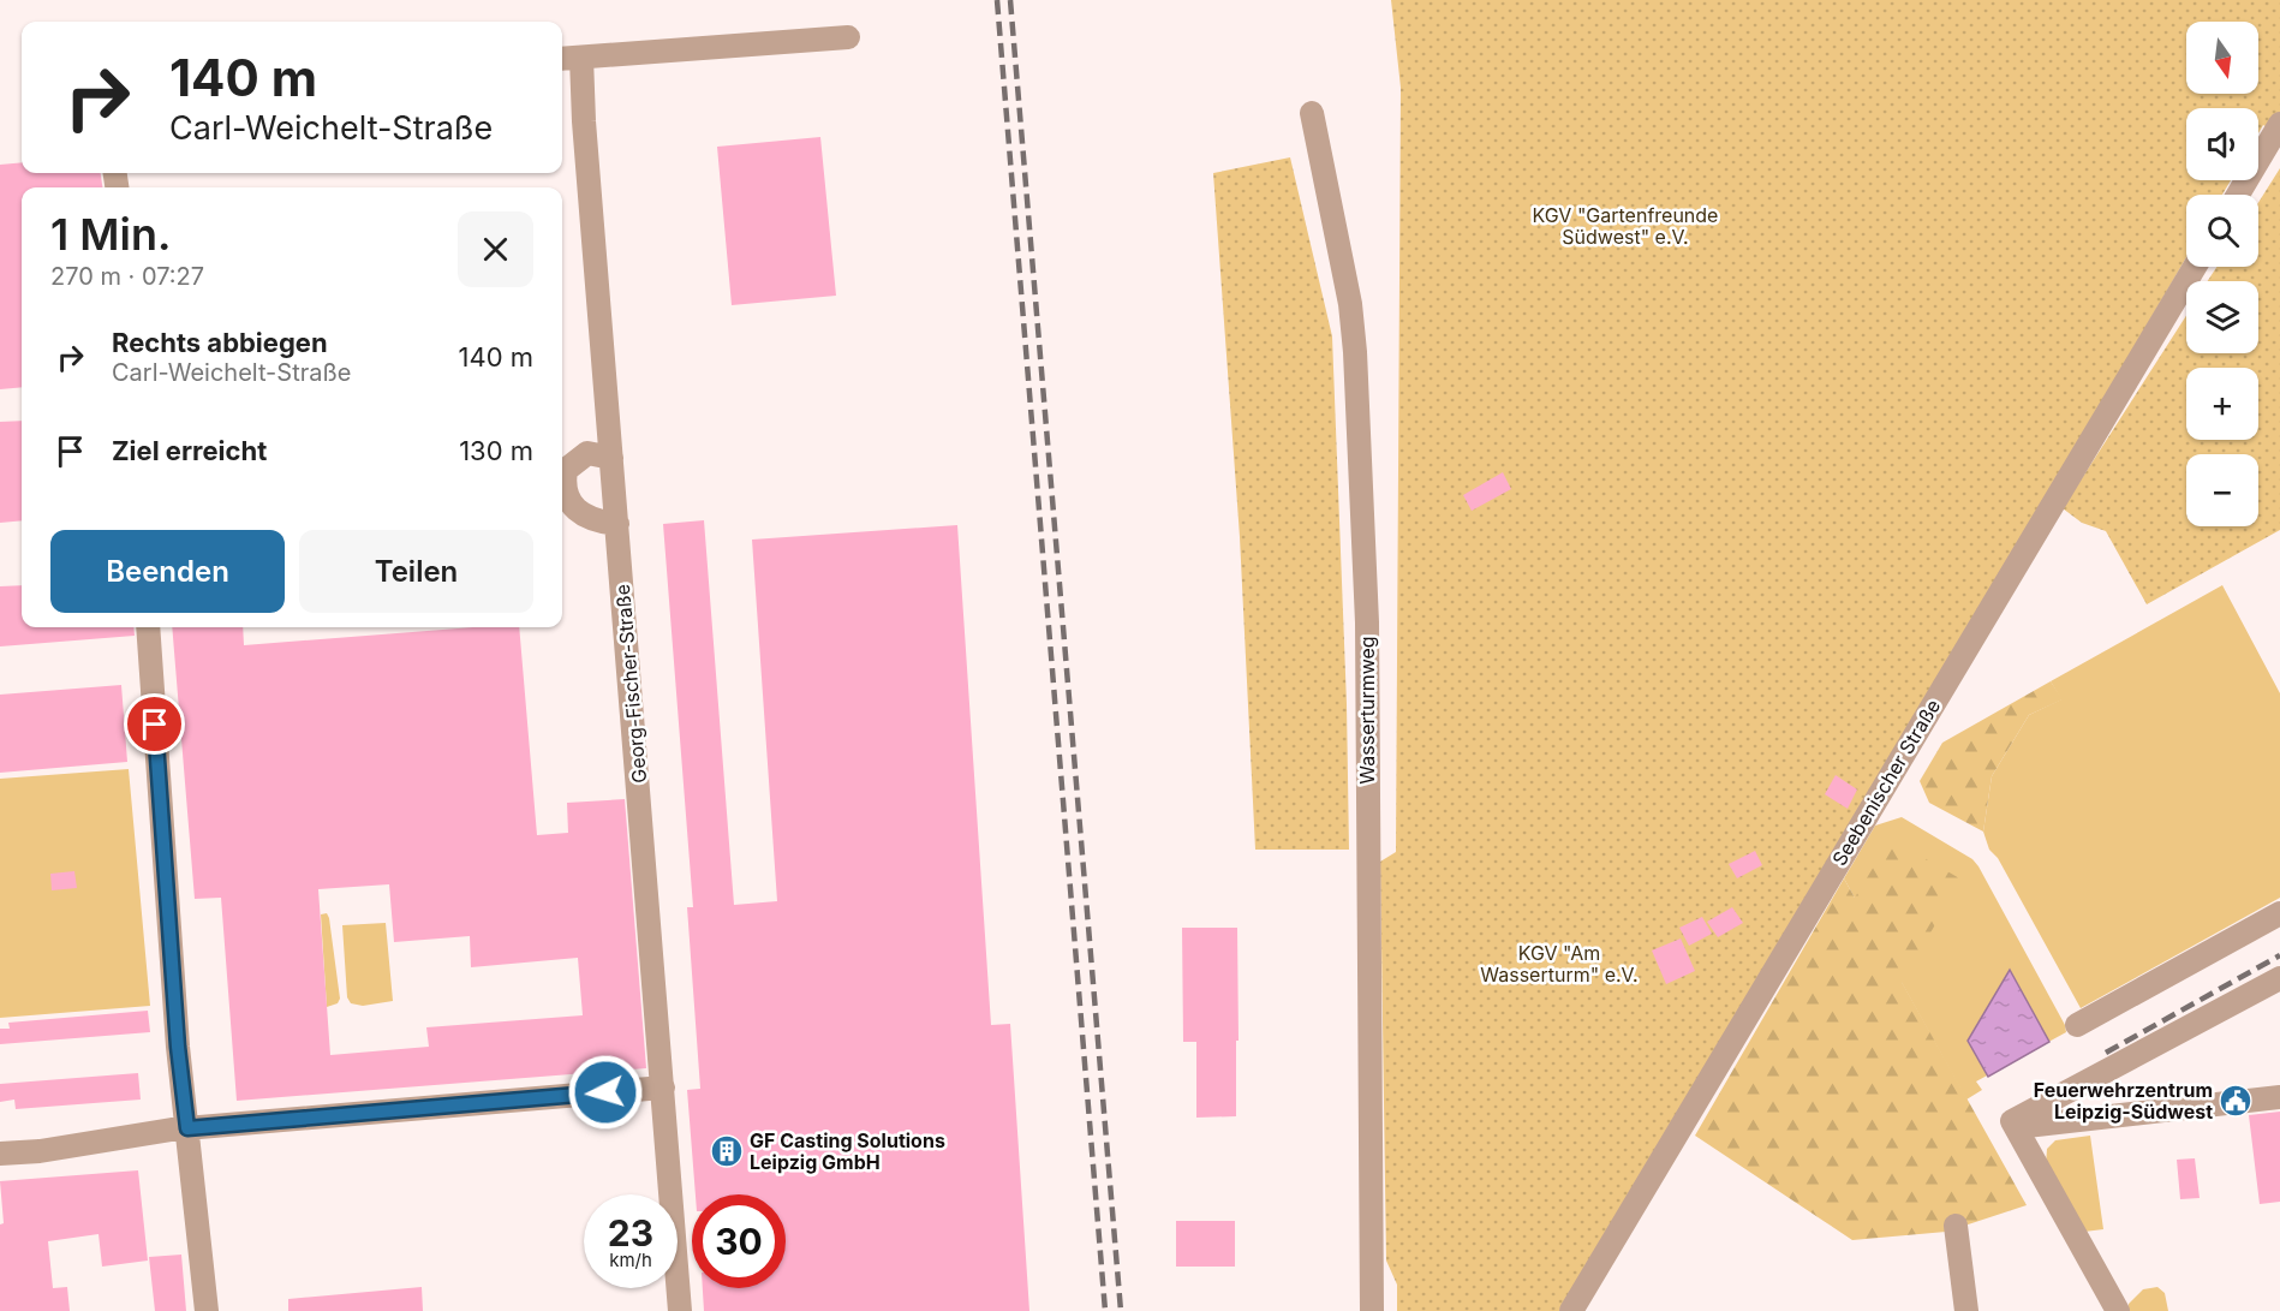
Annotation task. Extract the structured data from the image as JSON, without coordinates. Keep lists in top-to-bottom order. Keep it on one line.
{"streets":{"street":["Georg-Fischer-Straße","Wasserturmweg","Seebenischer Straße"]},"parks":["KGV \"Gartenfreunde Südwest\" e.V.","KGV \"Am Wasserturm\" e.V."],"places":{"public building":["Feuerwehrzentrum Leipzig-Südwest"],"building":["GF Casting Solutions Leipzig GmbH"]},"north":"bottom","page":{"map_buttons":["+","−"],"turn":["140 m","Carl-Weichelt-Straße"],"heading":["1 Min.","270 m · 07:27"],"list":[{"name":"Rechts abbiegen","note":"Carl-Weichelt-Straße","value":"140 m"},{"name":"Ziel erreicht","value":"130 m"}],"buttons":["Beenden","Teilen"],"speed":"23 km/h","limit":"30"}}
